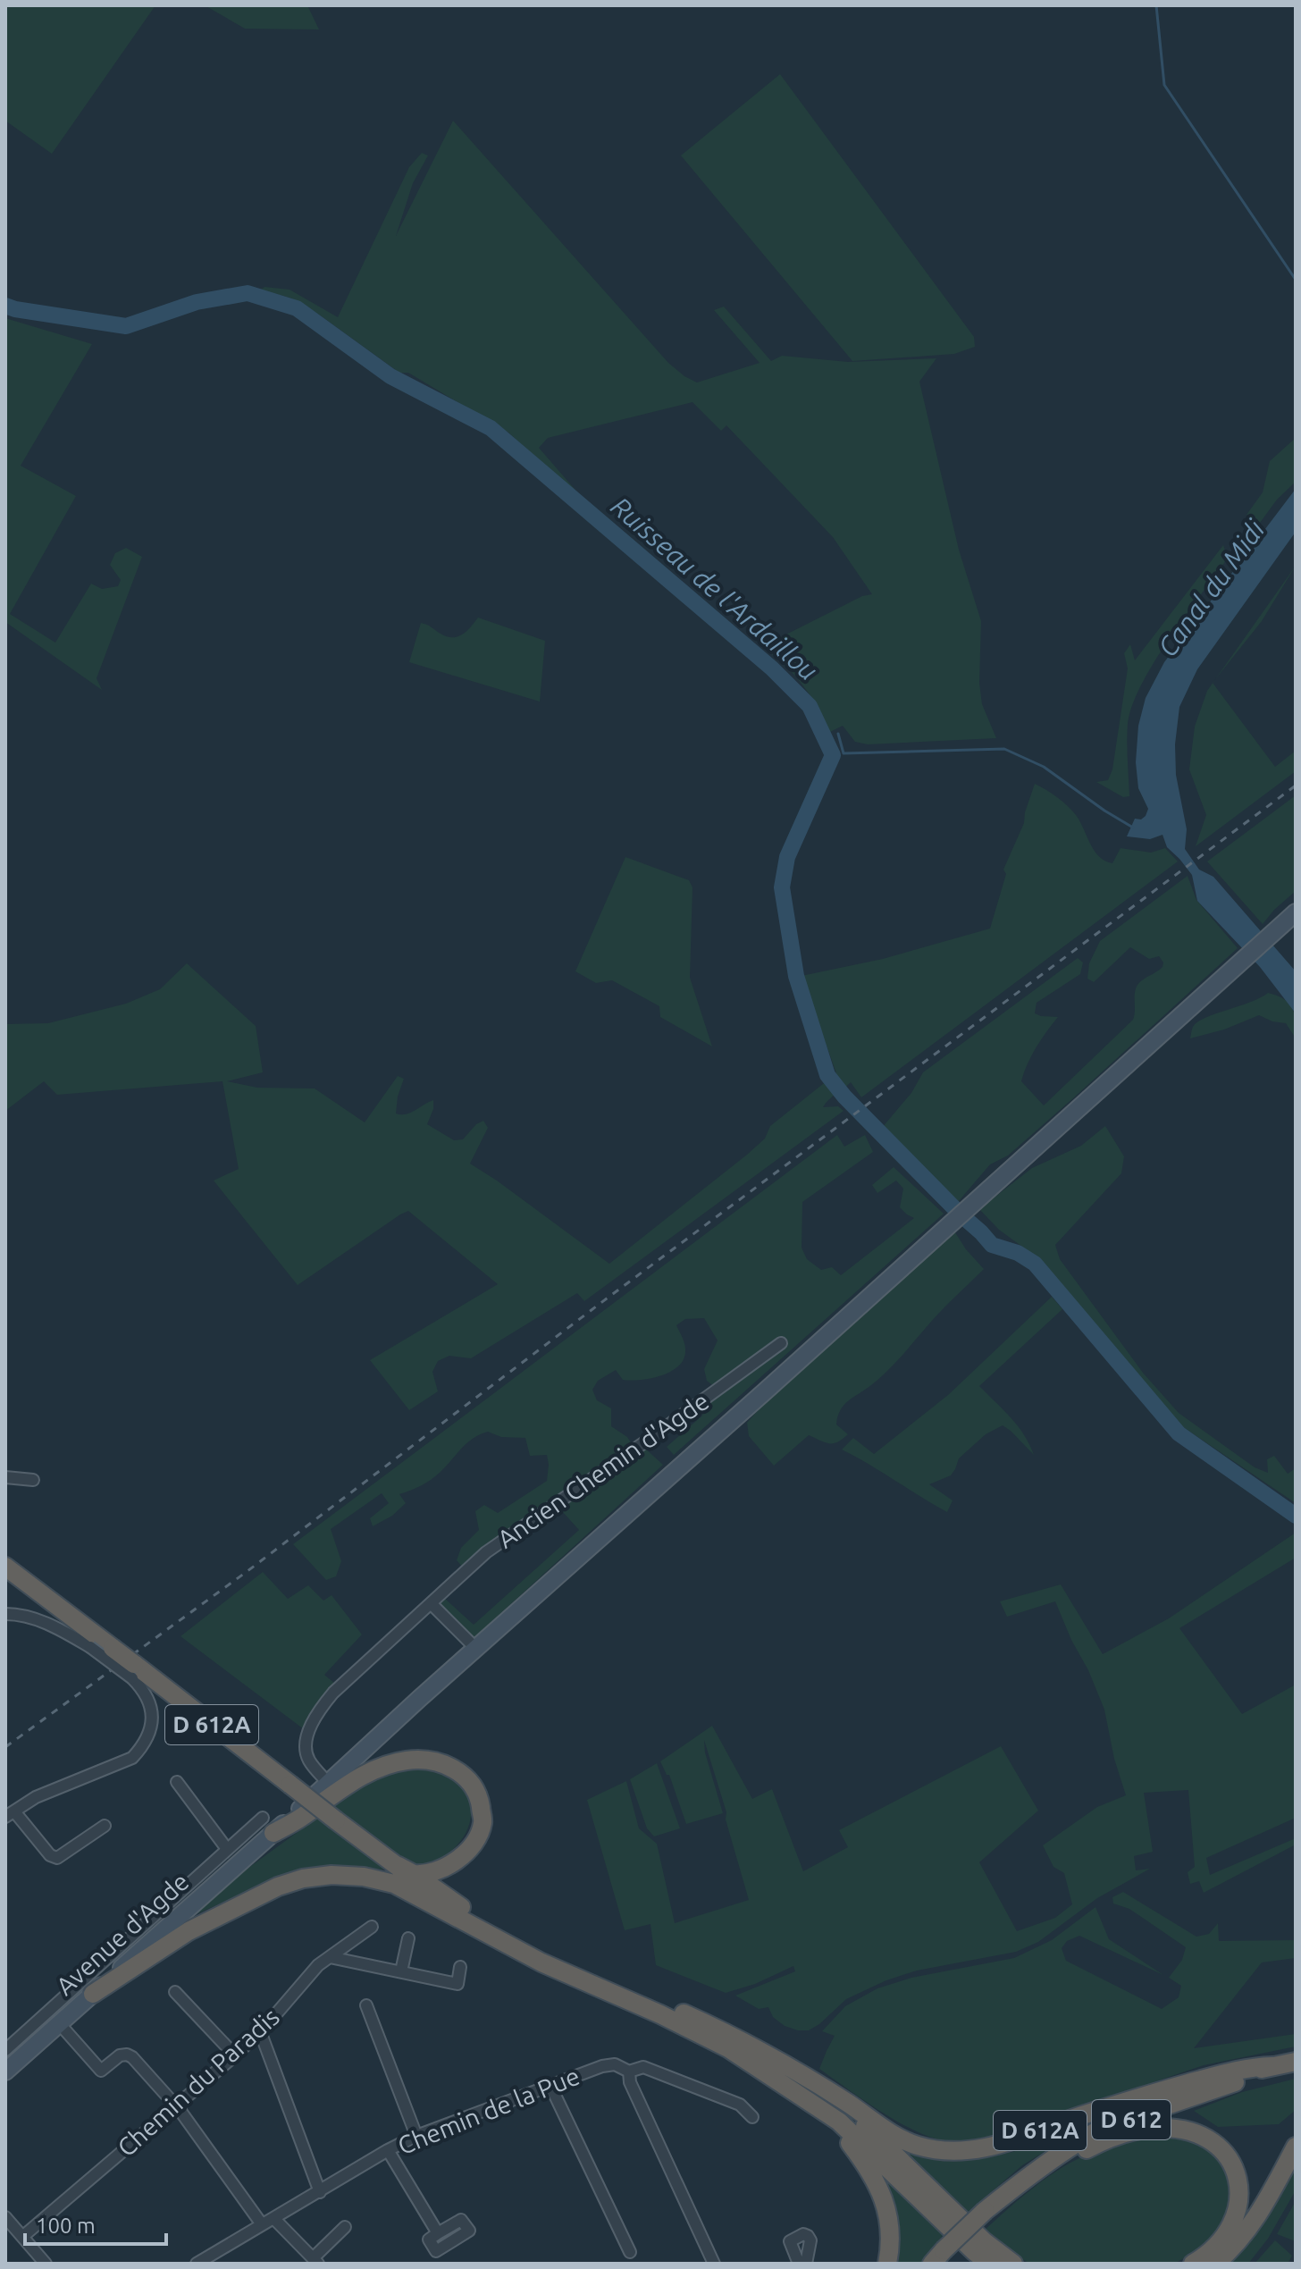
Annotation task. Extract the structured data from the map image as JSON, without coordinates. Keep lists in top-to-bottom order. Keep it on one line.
{"streets":{"highway":["D 612A","D 612"],"main road":["Avenue d'Agde"],"street":["Ancien Chemin d'Agde","Chemin du Paradis","Chemin de la Pue"]},"crossings":[["Ancien Chemin d'Agde","Avenue d'Agde"],["D 612A","D 612"]],"water":["Ruisseau de l'Ardaillou","Canal du Midi"],"scale_bar":"100 m"}
